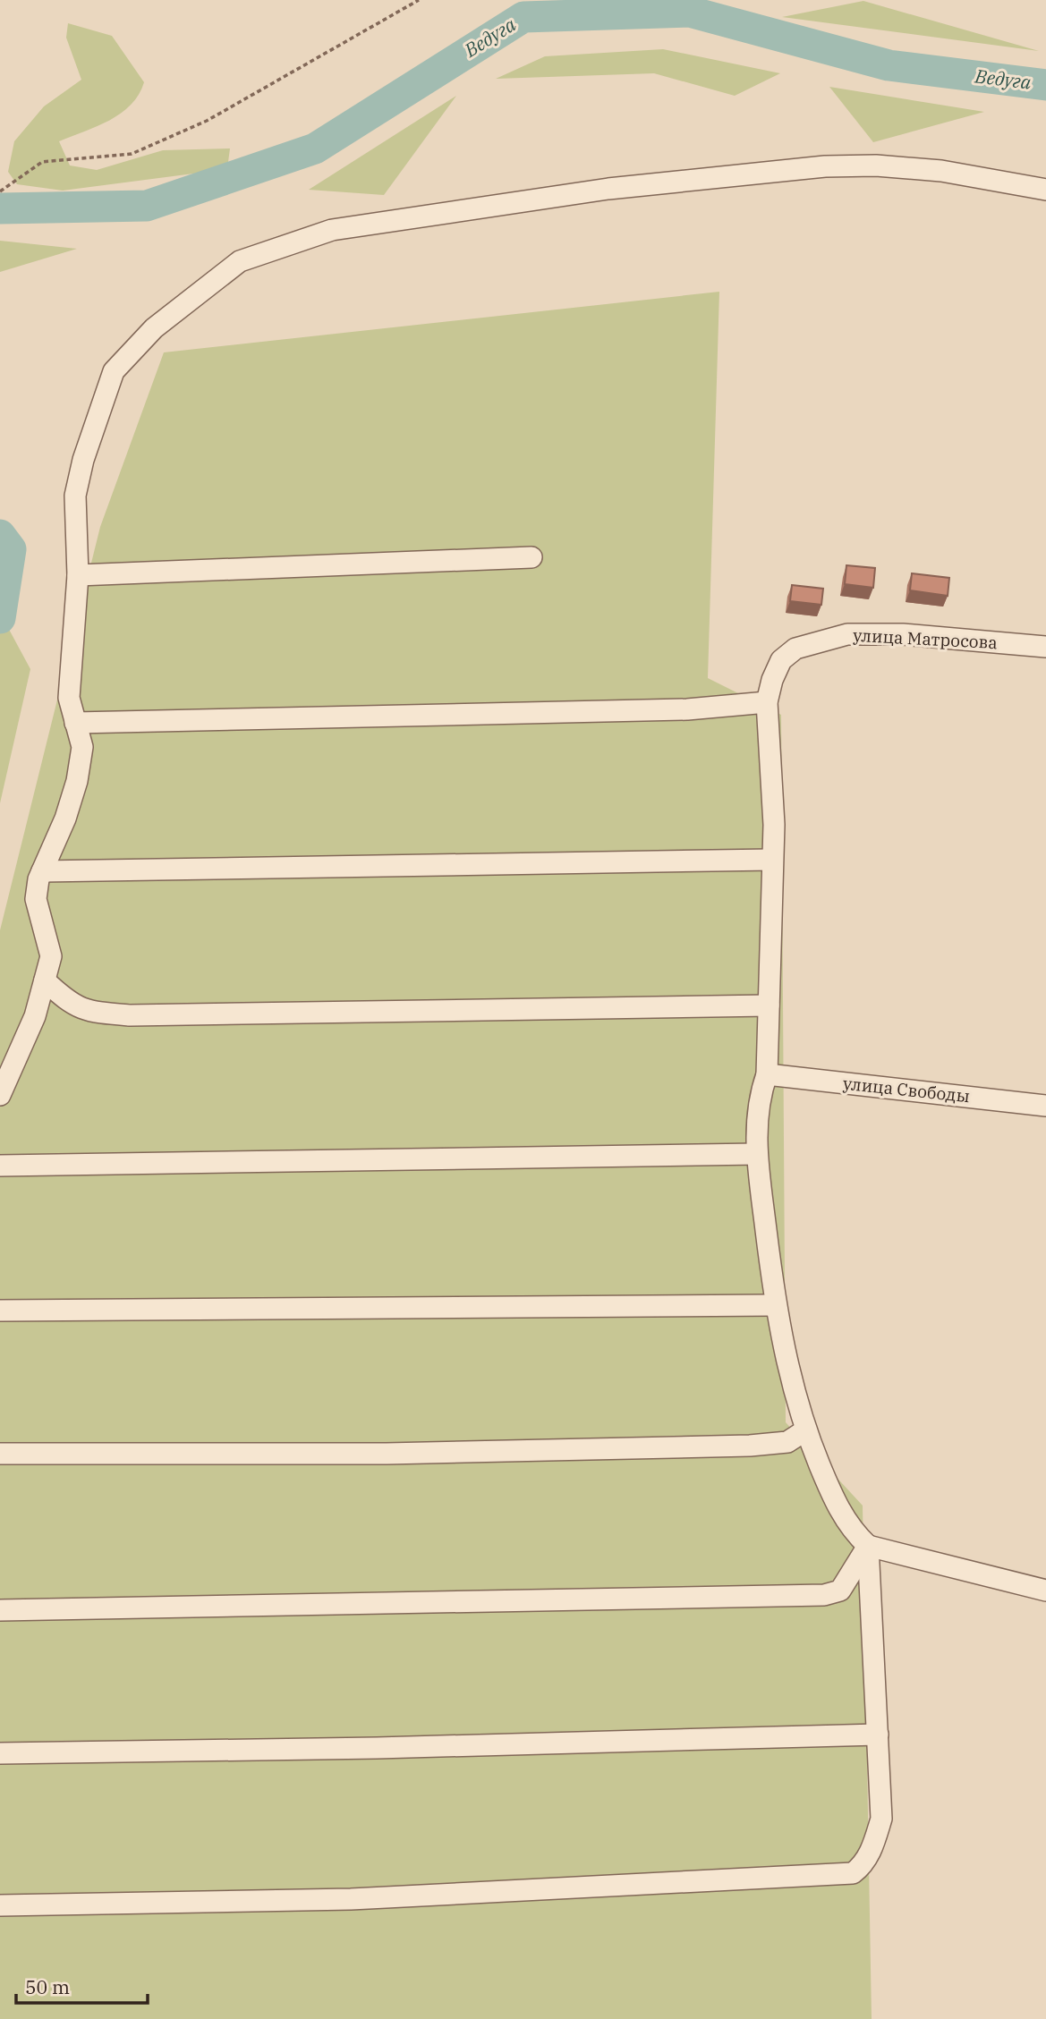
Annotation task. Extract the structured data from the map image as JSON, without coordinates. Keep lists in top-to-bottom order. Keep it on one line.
{"streets":{"street":["улица Матросова","улица Свободы"]},"crossings":[["улица Матросова","улица Свободы"]],"water":["Ведуга"],"scale_bar":"50 m"}
